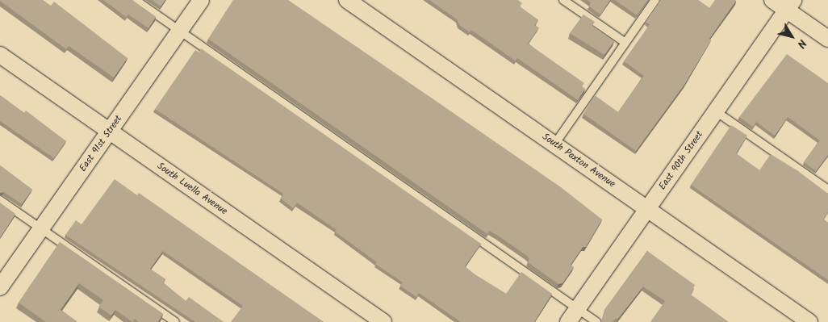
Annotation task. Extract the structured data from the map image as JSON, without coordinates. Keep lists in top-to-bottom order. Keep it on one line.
{"streets":{"street":["East 91st Street","South Paxton Avenue","East 90th Street","South Luella Avenue"]},"crossings":[["East 91st Street","South Luella Avenue"],["South Paxton Avenue","East 90th Street"]],"north":"bottom right"}
